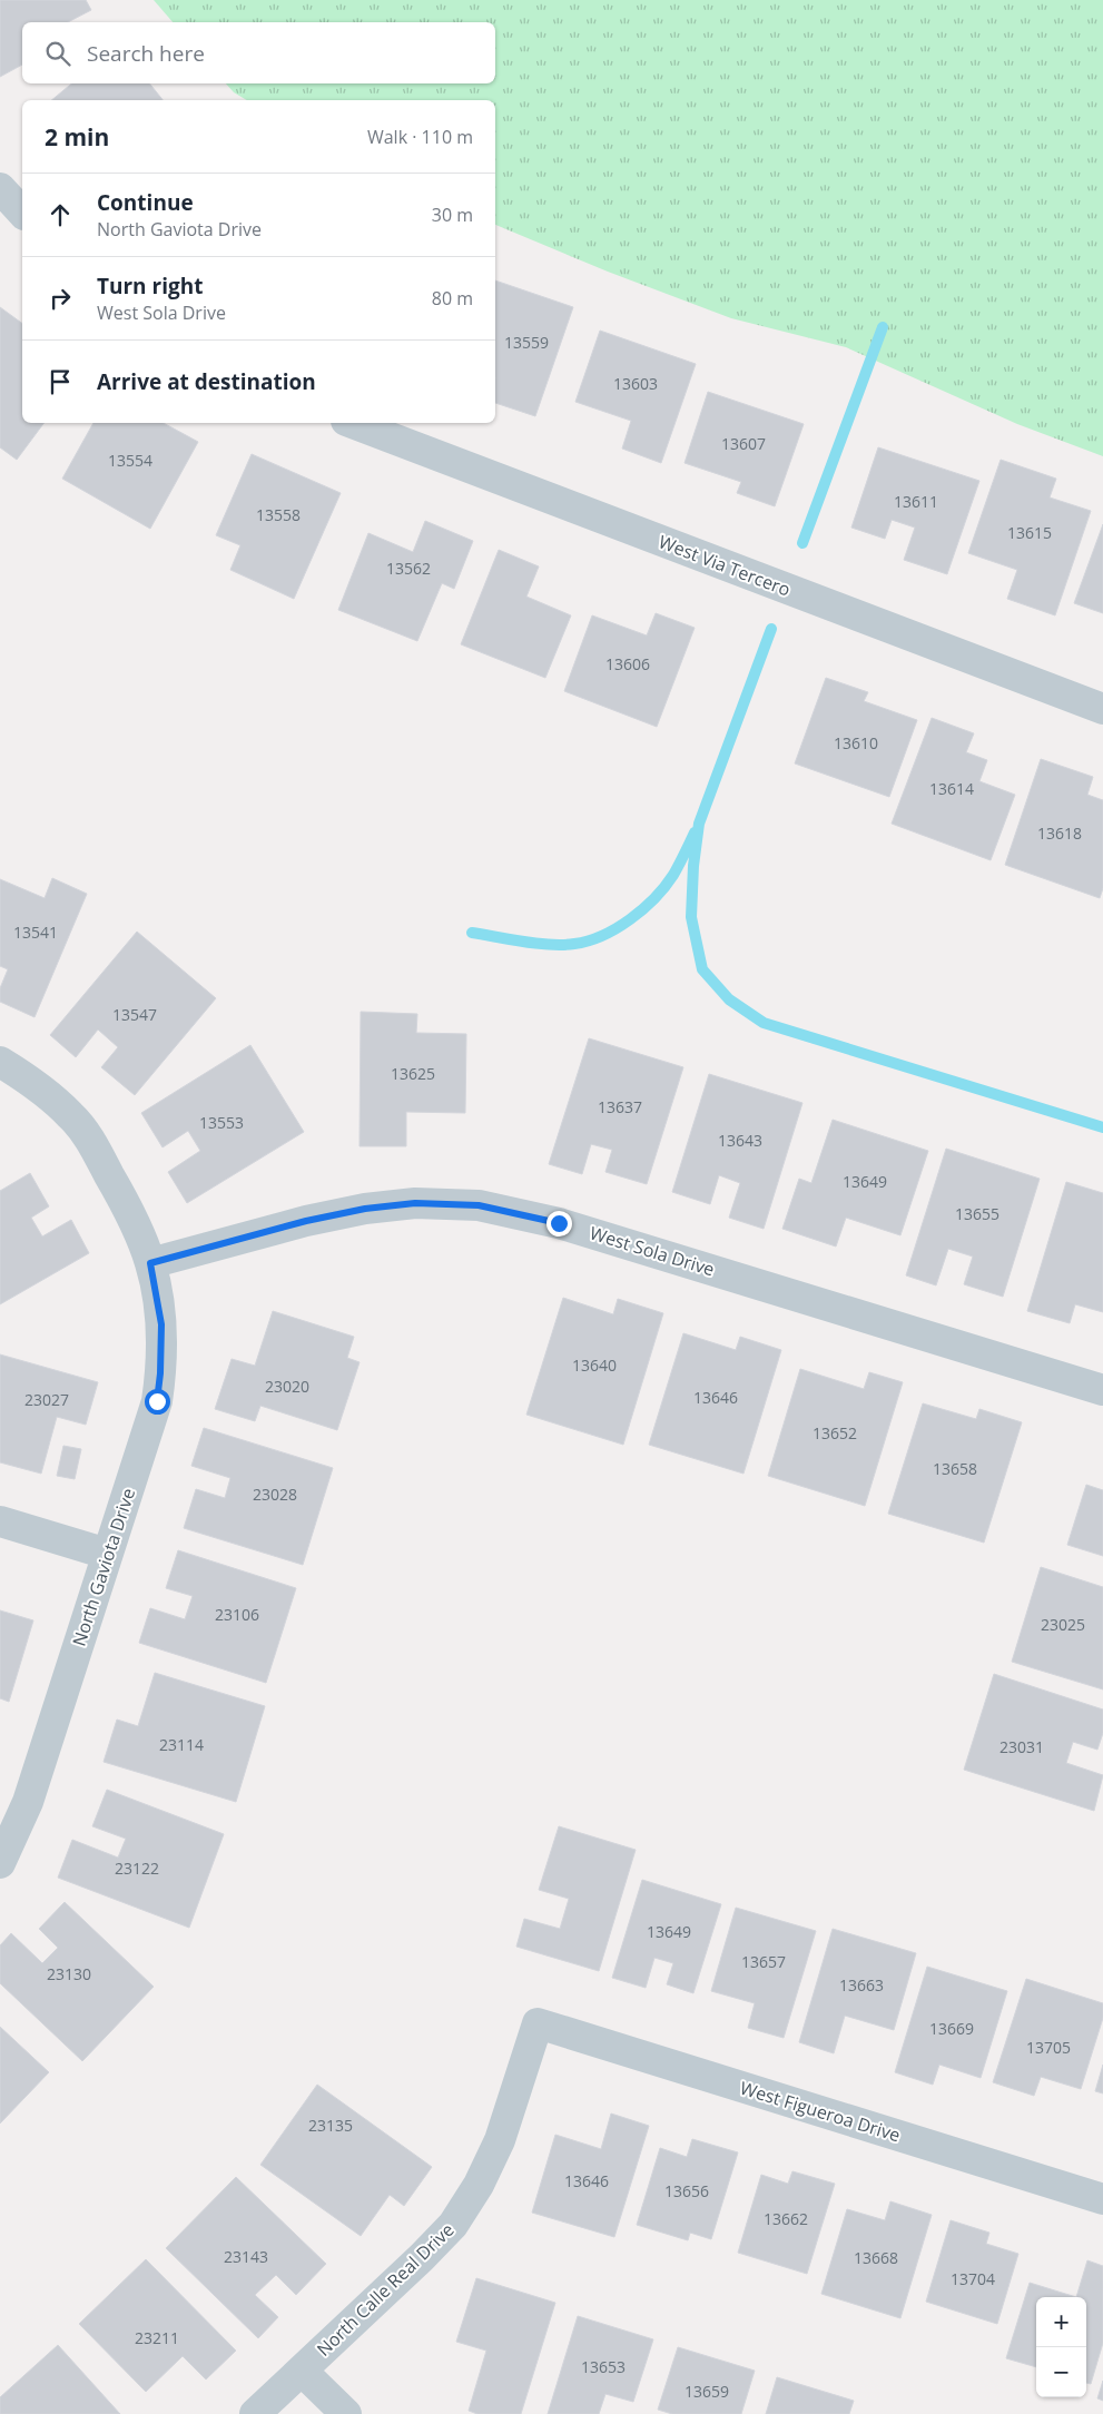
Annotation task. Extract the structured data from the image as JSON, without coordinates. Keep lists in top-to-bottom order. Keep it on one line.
{"streets":{"street":["West Via Tercero","West Sola Drive","North Gaviota Drive","West Figueroa Drive","North Calle Real Drive"]},"crossings":[["West Sola Drive","North Gaviota Drive"],["West Figueroa Drive","North Calle Real Drive"]],"house_numbers":["13559","13603","13607","13554","13611","13558","13615","13562","13606","13610","13614","13618","13541","13547","13625","13637","13553","13643","13649","13655","13640","23020","13646","23027","13652","13658","23028","23106","23025","23114","23031","23122","13649","13657","23130","13663","13669","13705","23135","13646","13656","13662","23143","13668","13704","23211","13653","13659"],"page":{"search":"Search here","heading":["2 min","Walk · 110 m"],"list":[["Continue","North Gaviota Drive","30 m"],["Turn right","West Sola Drive","80 m"],"Arrive at destination"],"map_buttons":["+","−"]}}
